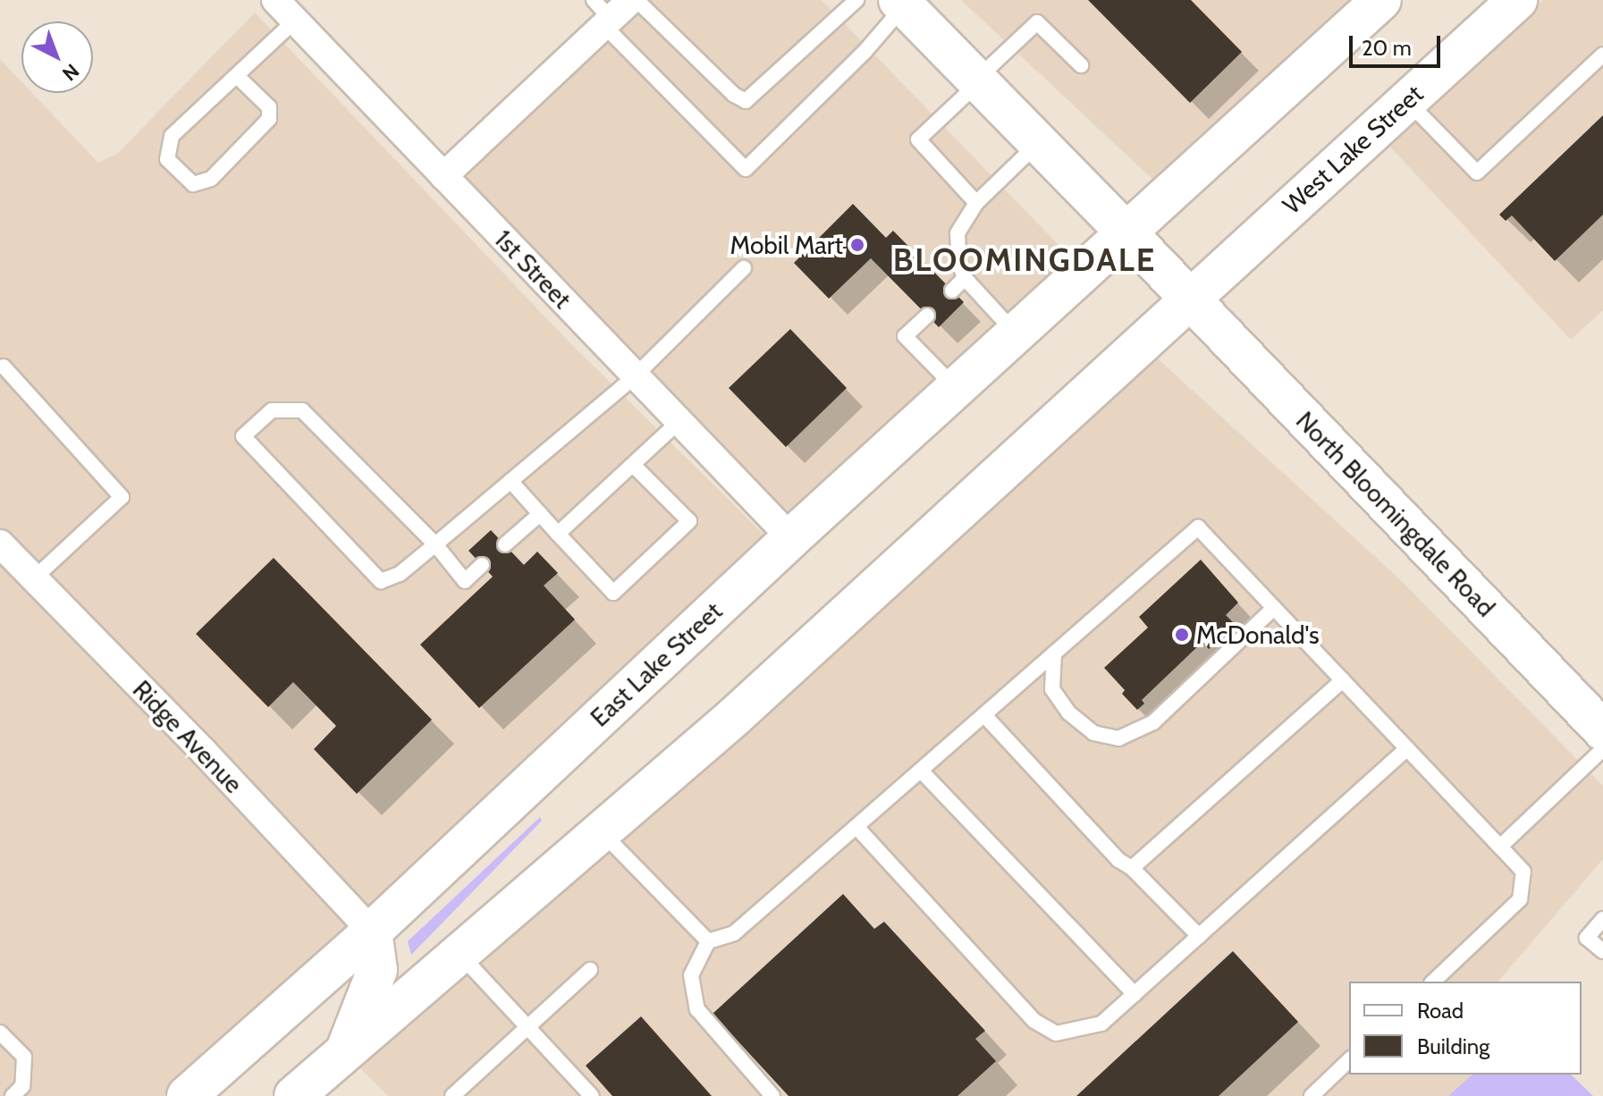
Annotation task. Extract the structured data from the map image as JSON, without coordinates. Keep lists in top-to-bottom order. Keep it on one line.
{"streets":{"main road":["West Lake Street","North Bloomingdale Road","East Lake Street"],"street":["1st Street","Ridge Avenue"]},"crossings":[["West Lake Street","North Bloomingdale Road"],["1st Street","East Lake Street"],["North Bloomingdale Road","East Lake Street"],["East Lake Street","Ridge Avenue"]],"districts":["BLOOMINGDALE"],"places":["Mobil Mart","McDonald's"],"legend":["Road","Building"],"scale_bar":"20 m","north":"bottom right"}
